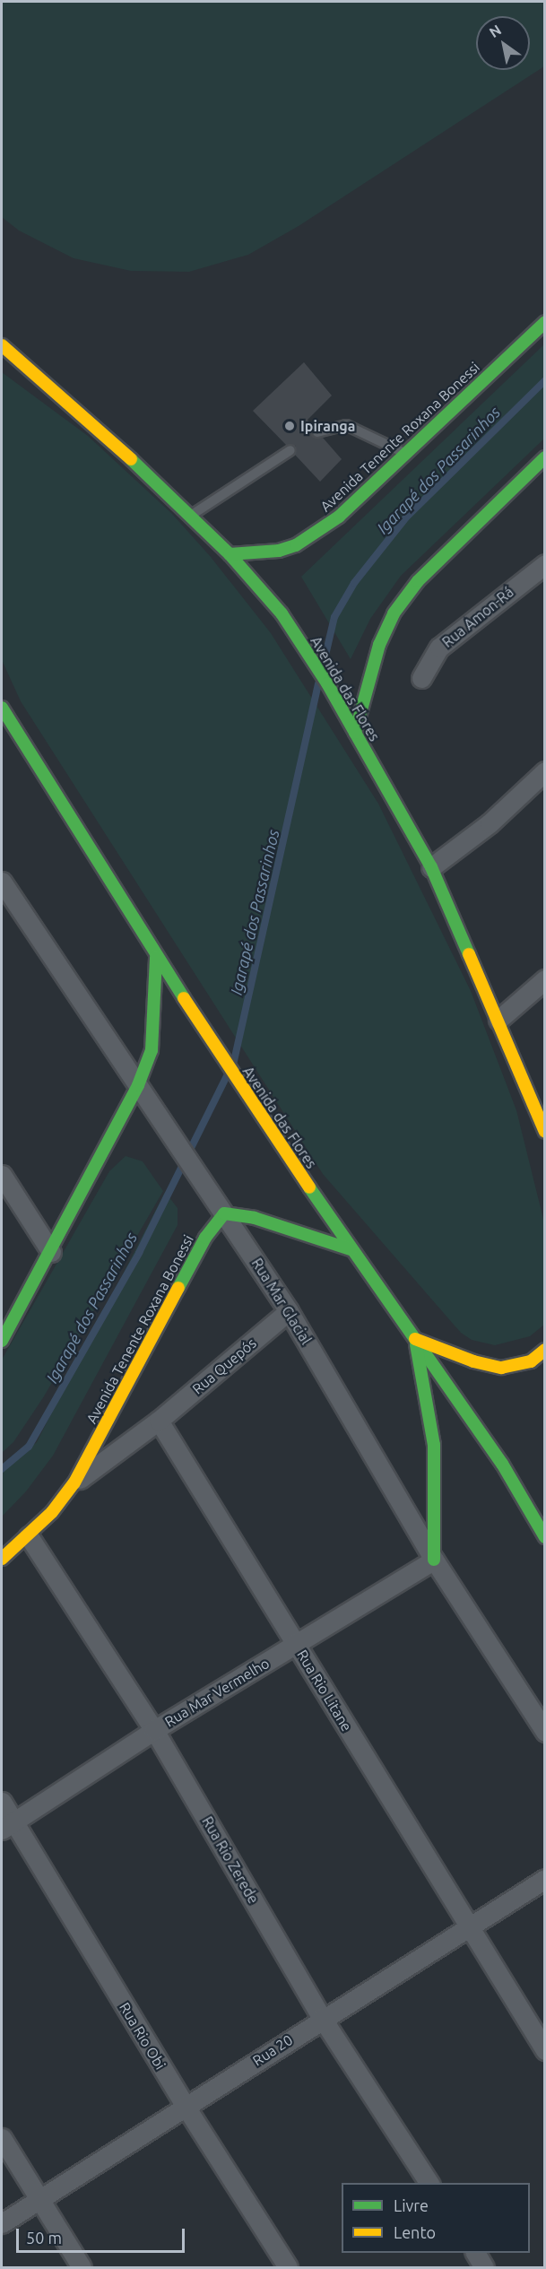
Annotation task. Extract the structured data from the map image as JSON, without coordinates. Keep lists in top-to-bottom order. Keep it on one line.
{"streets":{"main road":["Avenida Tenente Roxana Bonessi","Avenida das Flores"],"street":["Rua Amon-Rá","Rua Mar Glacial","Rua Quepós","Rua Rio Litane","Rua Mar Vermelho","Rua Rio Zerede","Rua Rio Obi","Rua 20"]},"crossings":[["Avenida Tenente Roxana Bonessi","Avenida das Flores"],["Avenida Tenente Roxana Bonessi","Rua Mar Glacial"],["Avenida Tenente Roxana Bonessi","Rua Rio Zerede"],["Rua Mar Glacial","Rua Quepós"],["Rua Mar Glacial","Rua Mar Vermelho"],["Rua Quepós","Rua Rio Litane"],["Rua Rio Litane","Rua Mar Vermelho"],["Rua Rio Litane","Rua 20"],["Rua Mar Vermelho","Rua Rio Zerede"],["Rua Mar Vermelho","Rua Rio Obi"],["Rua Rio Zerede","Rua 20"],["Rua Rio Obi","Rua 20"]],"water":["Igarapé dos Passarinhos"],"places":["Ipiranga"],"legend":["Livre","Lento"],"scale_bar":"50 m","north":"top left"}
